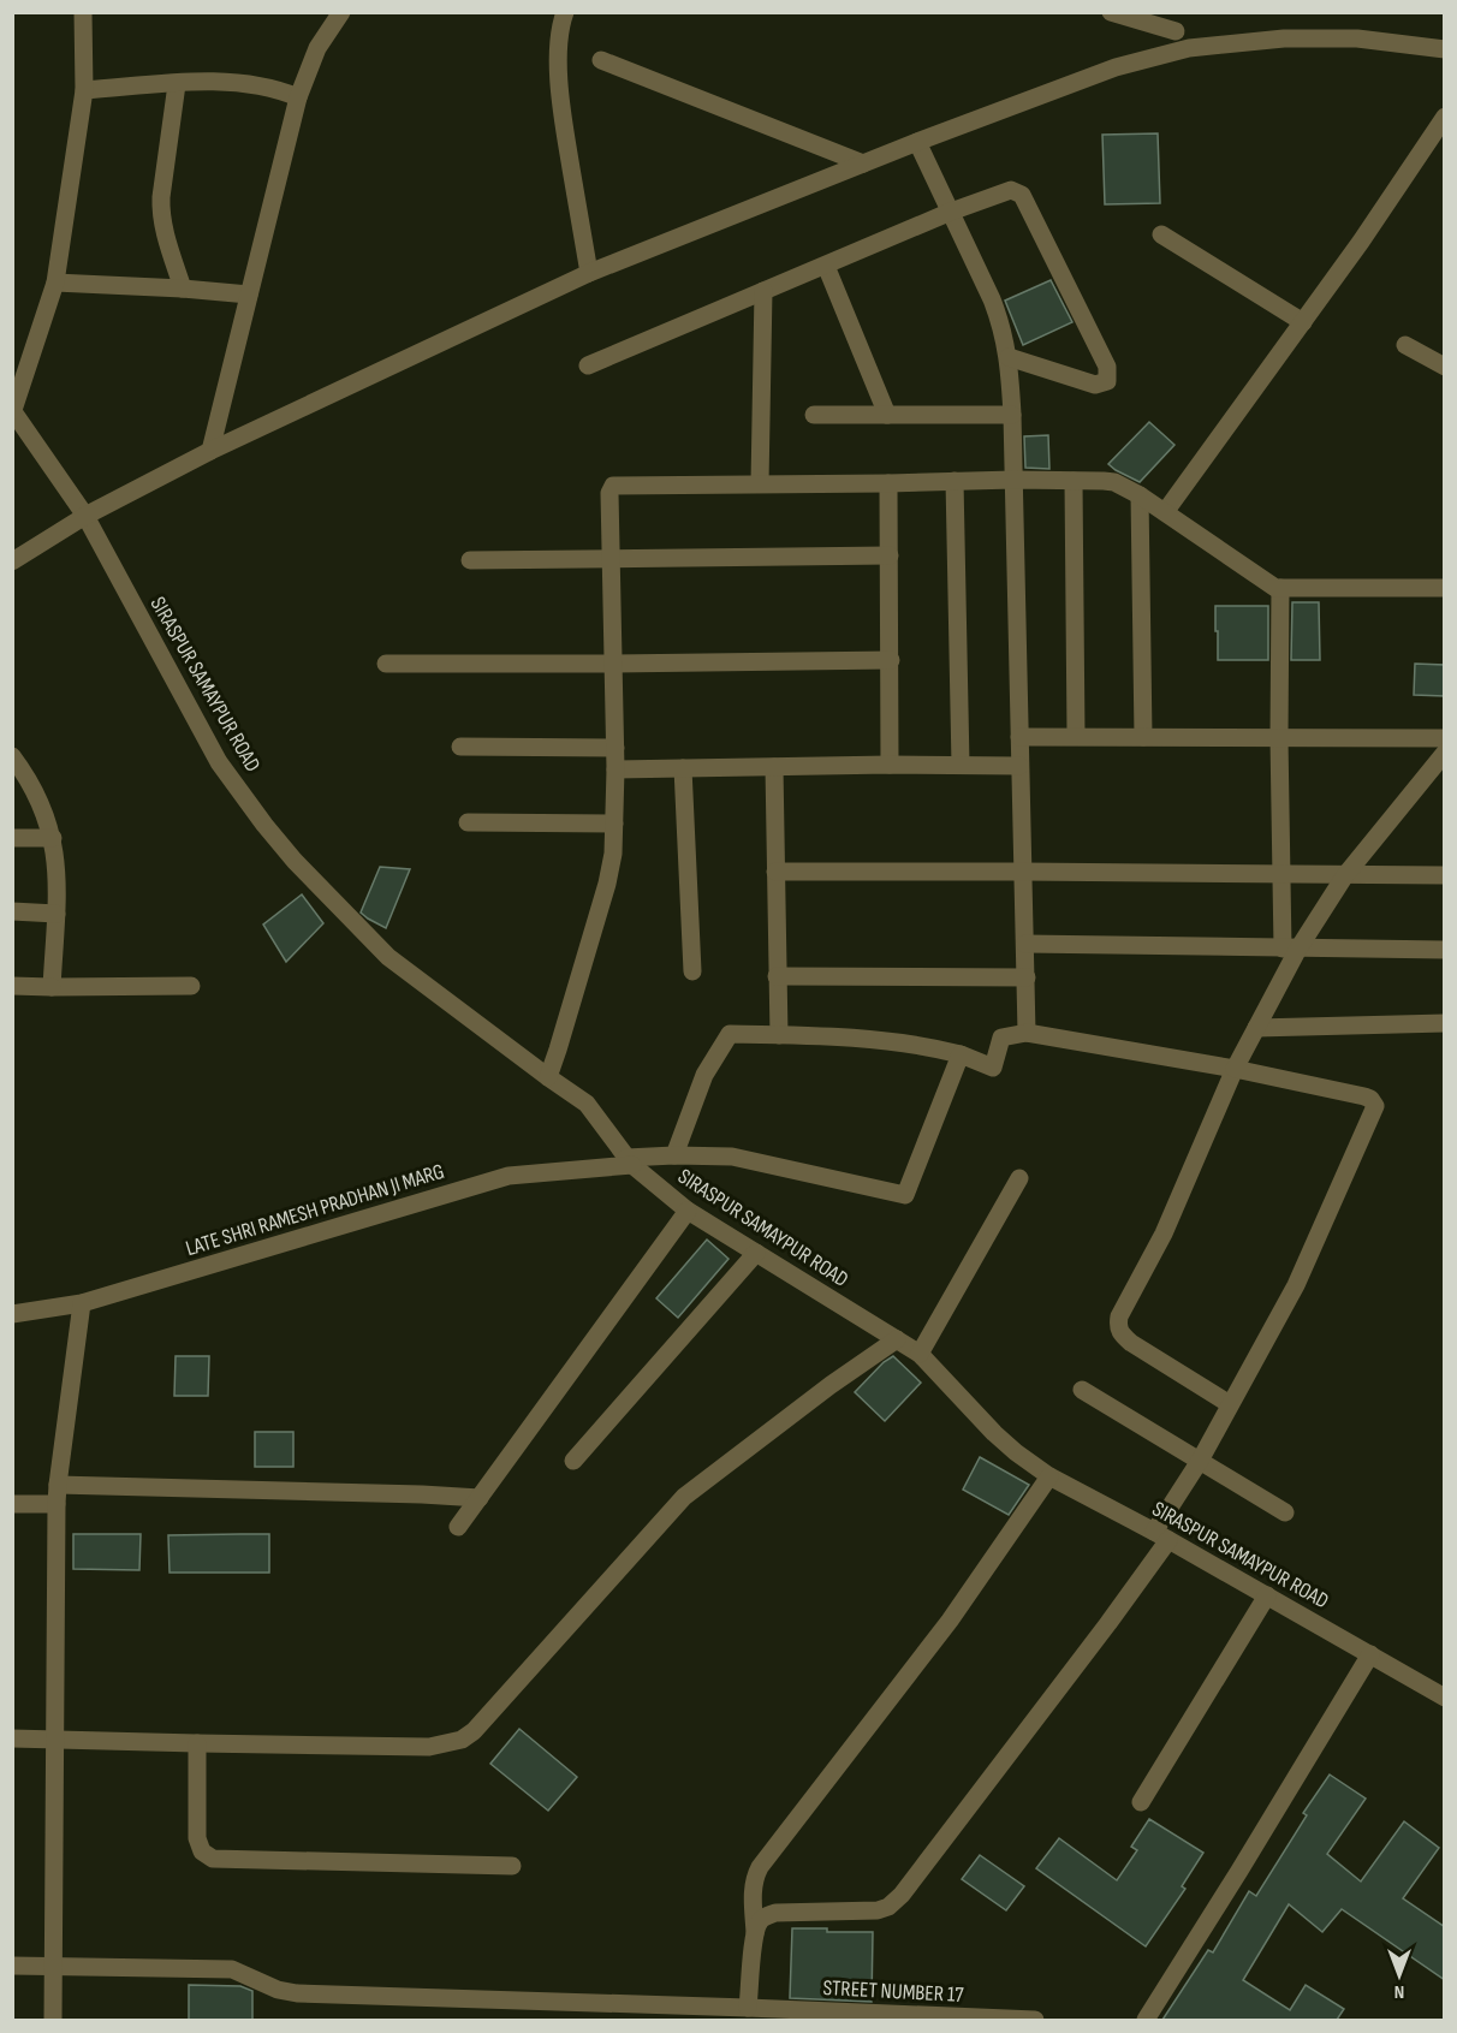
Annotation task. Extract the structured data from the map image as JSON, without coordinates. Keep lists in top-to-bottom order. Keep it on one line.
{"streets":{"street":["SIRASPUR SAMAYPUR ROAD","LATE SHRI RAMESH PRADHAN JI MARG","STREET NUMBER 17"]},"crossings":[["SIRASPUR SAMAYPUR ROAD","LATE SHRI RAMESH PRADHAN JI MARG"]],"north":"bottom"}
